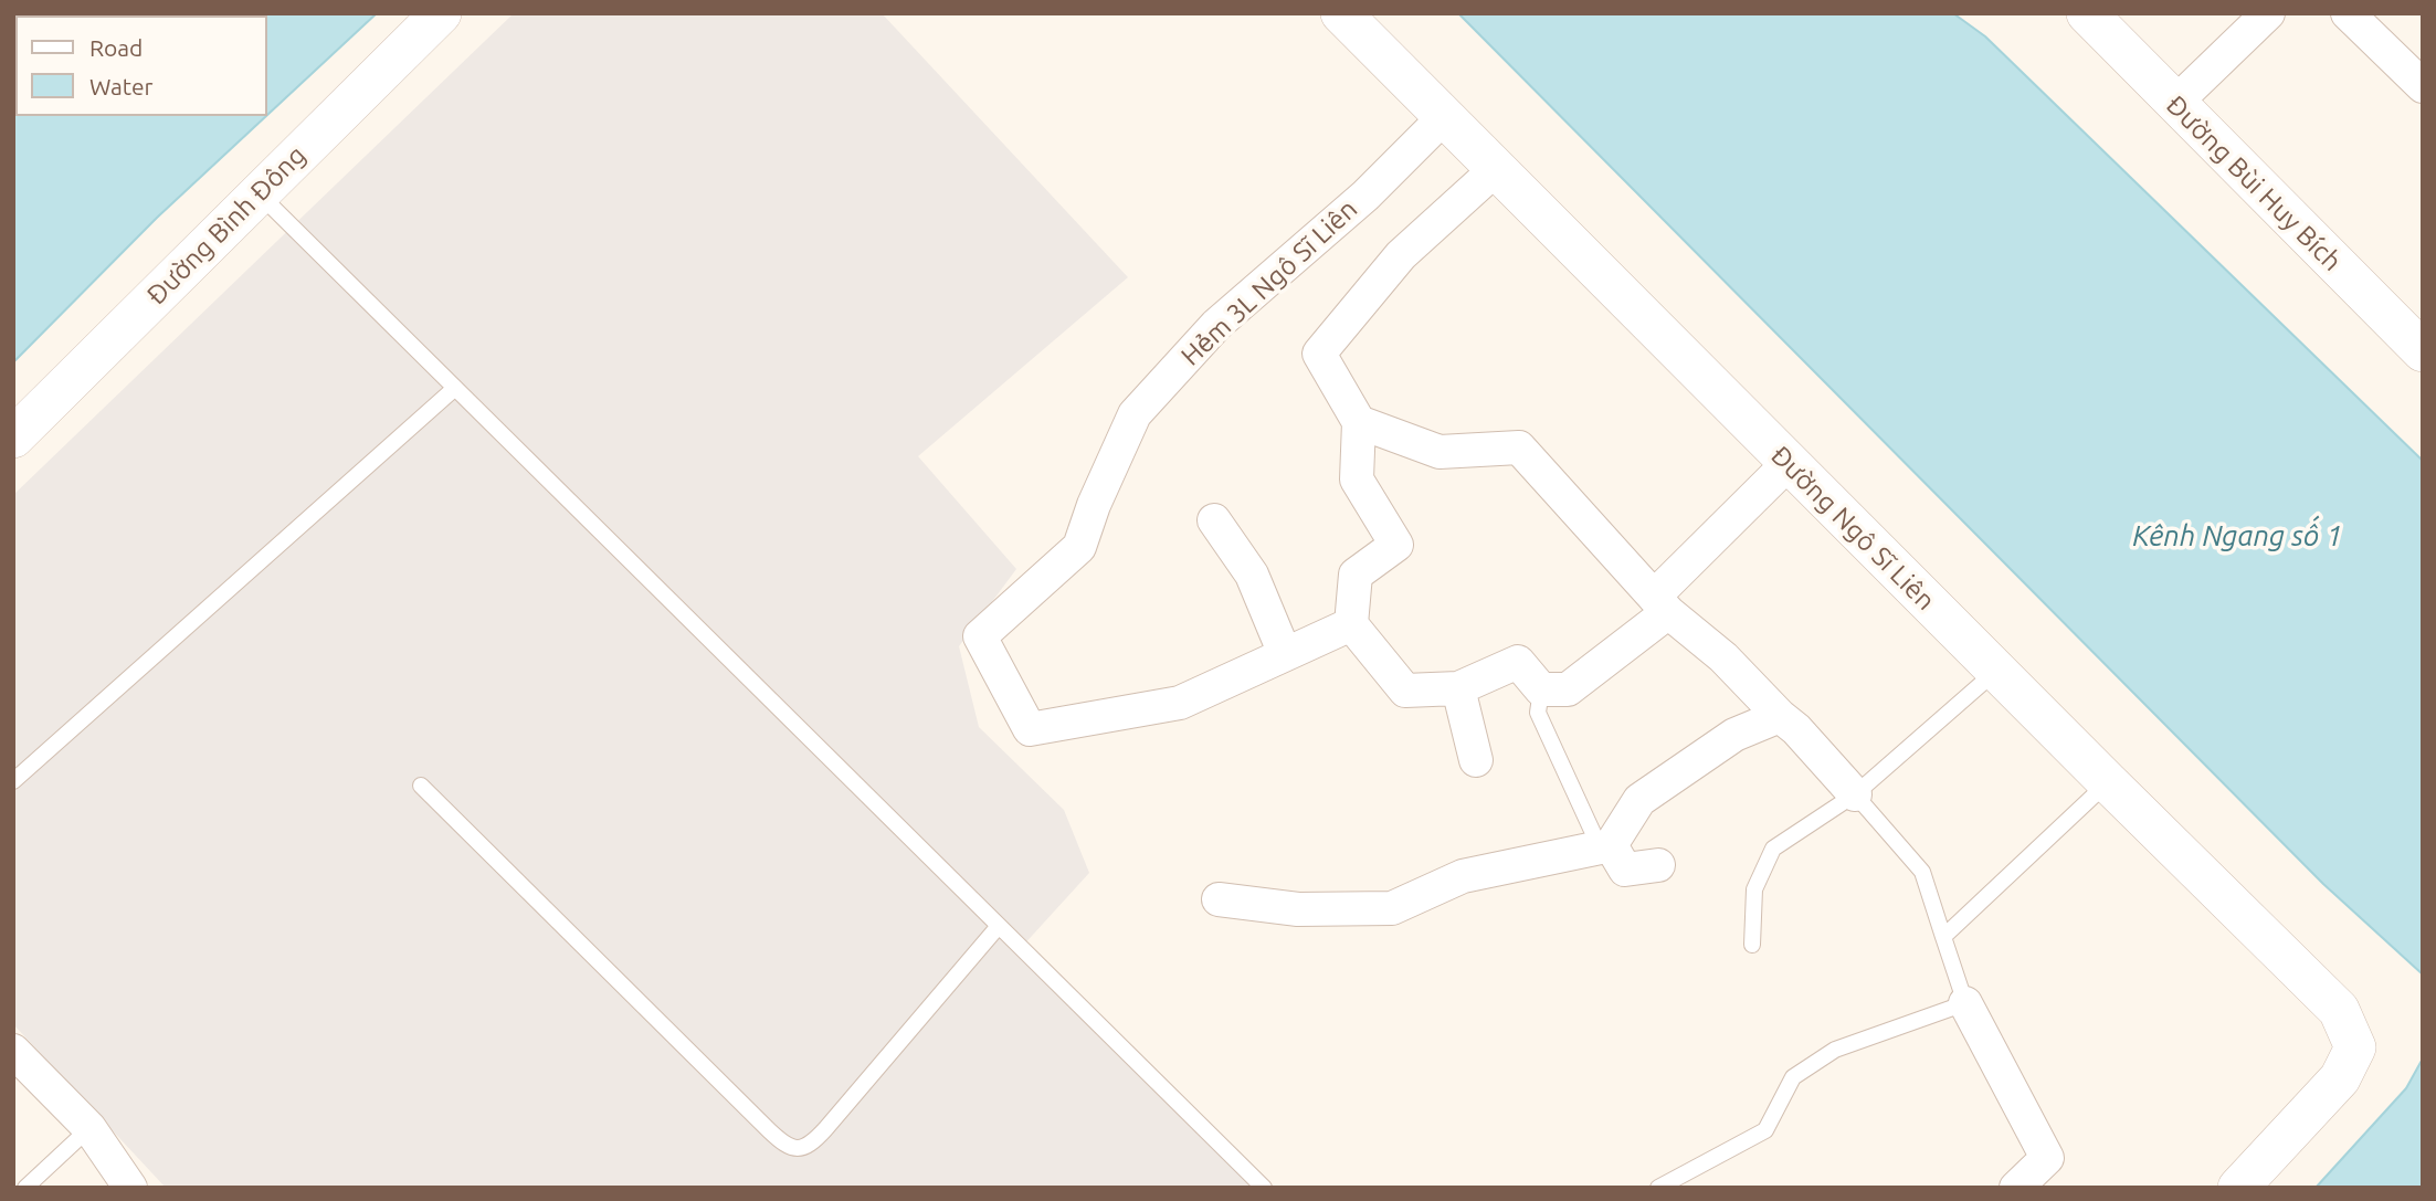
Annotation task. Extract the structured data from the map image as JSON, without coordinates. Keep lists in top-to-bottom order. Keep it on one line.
{"streets":{"street":["Đường Bùi Huy Bích","Đường Bình Đông","Hẻm 3L Ngô Sĩ Liên","Đường Ngô Sĩ Liên"]},"crossings":[["Hẻm 3L Ngô Sĩ Liên","Đường Ngô Sĩ Liên"]],"water":["Kênh Ngang số 1"],"legend":["Road","Water"]}
